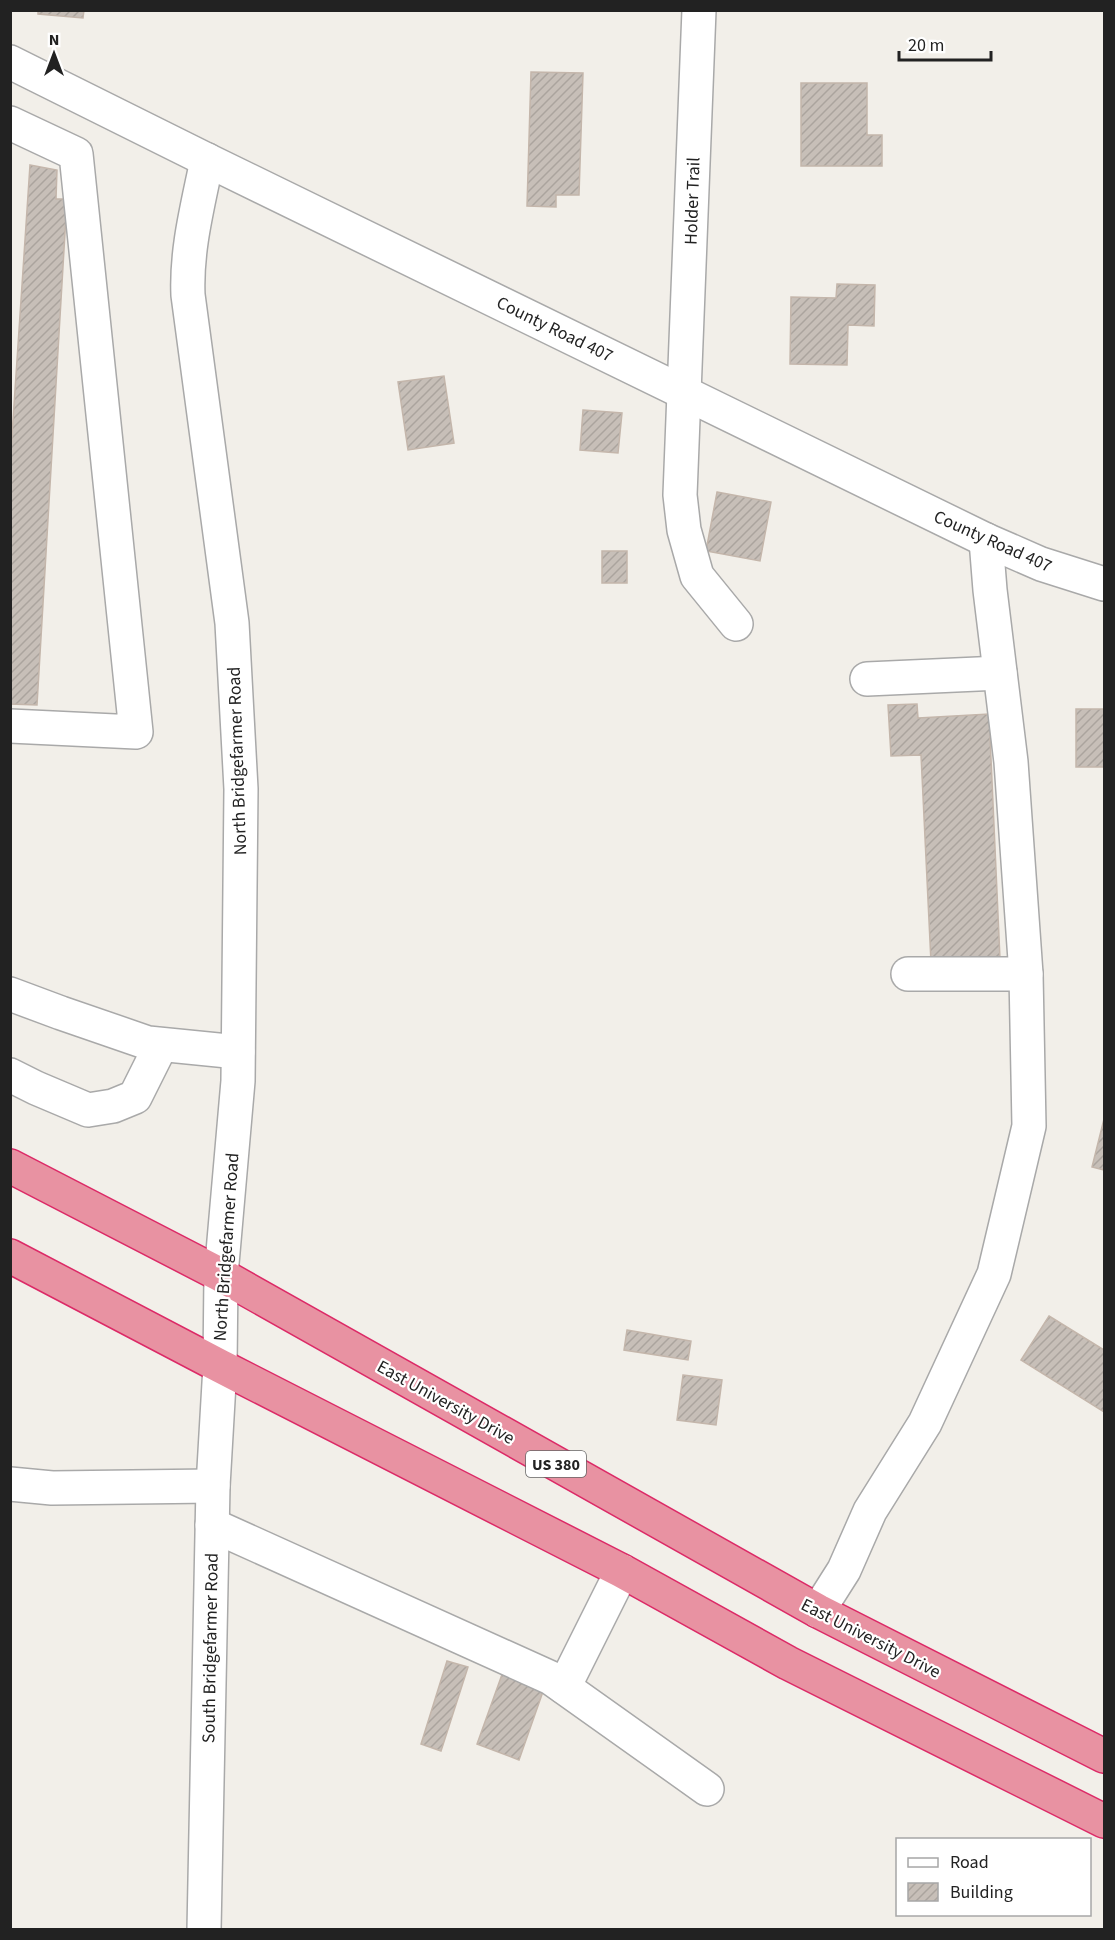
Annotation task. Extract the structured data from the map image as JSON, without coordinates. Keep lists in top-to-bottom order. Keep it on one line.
{"streets":{"highway":["East University Drive","US 380"],"street":["Holder Trail","County Road 407","North Bridgefarmer Road","South Bridgefarmer Road"]},"crossings":[["Holder Trail","County Road 407"],["County Road 407","North Bridgefarmer Road"],["North Bridgefarmer Road","East University Drive"],["North Bridgefarmer Road","South Bridgefarmer Road"]],"legend":["Road","Building"],"scale_bar":"20 m","north":"top"}
